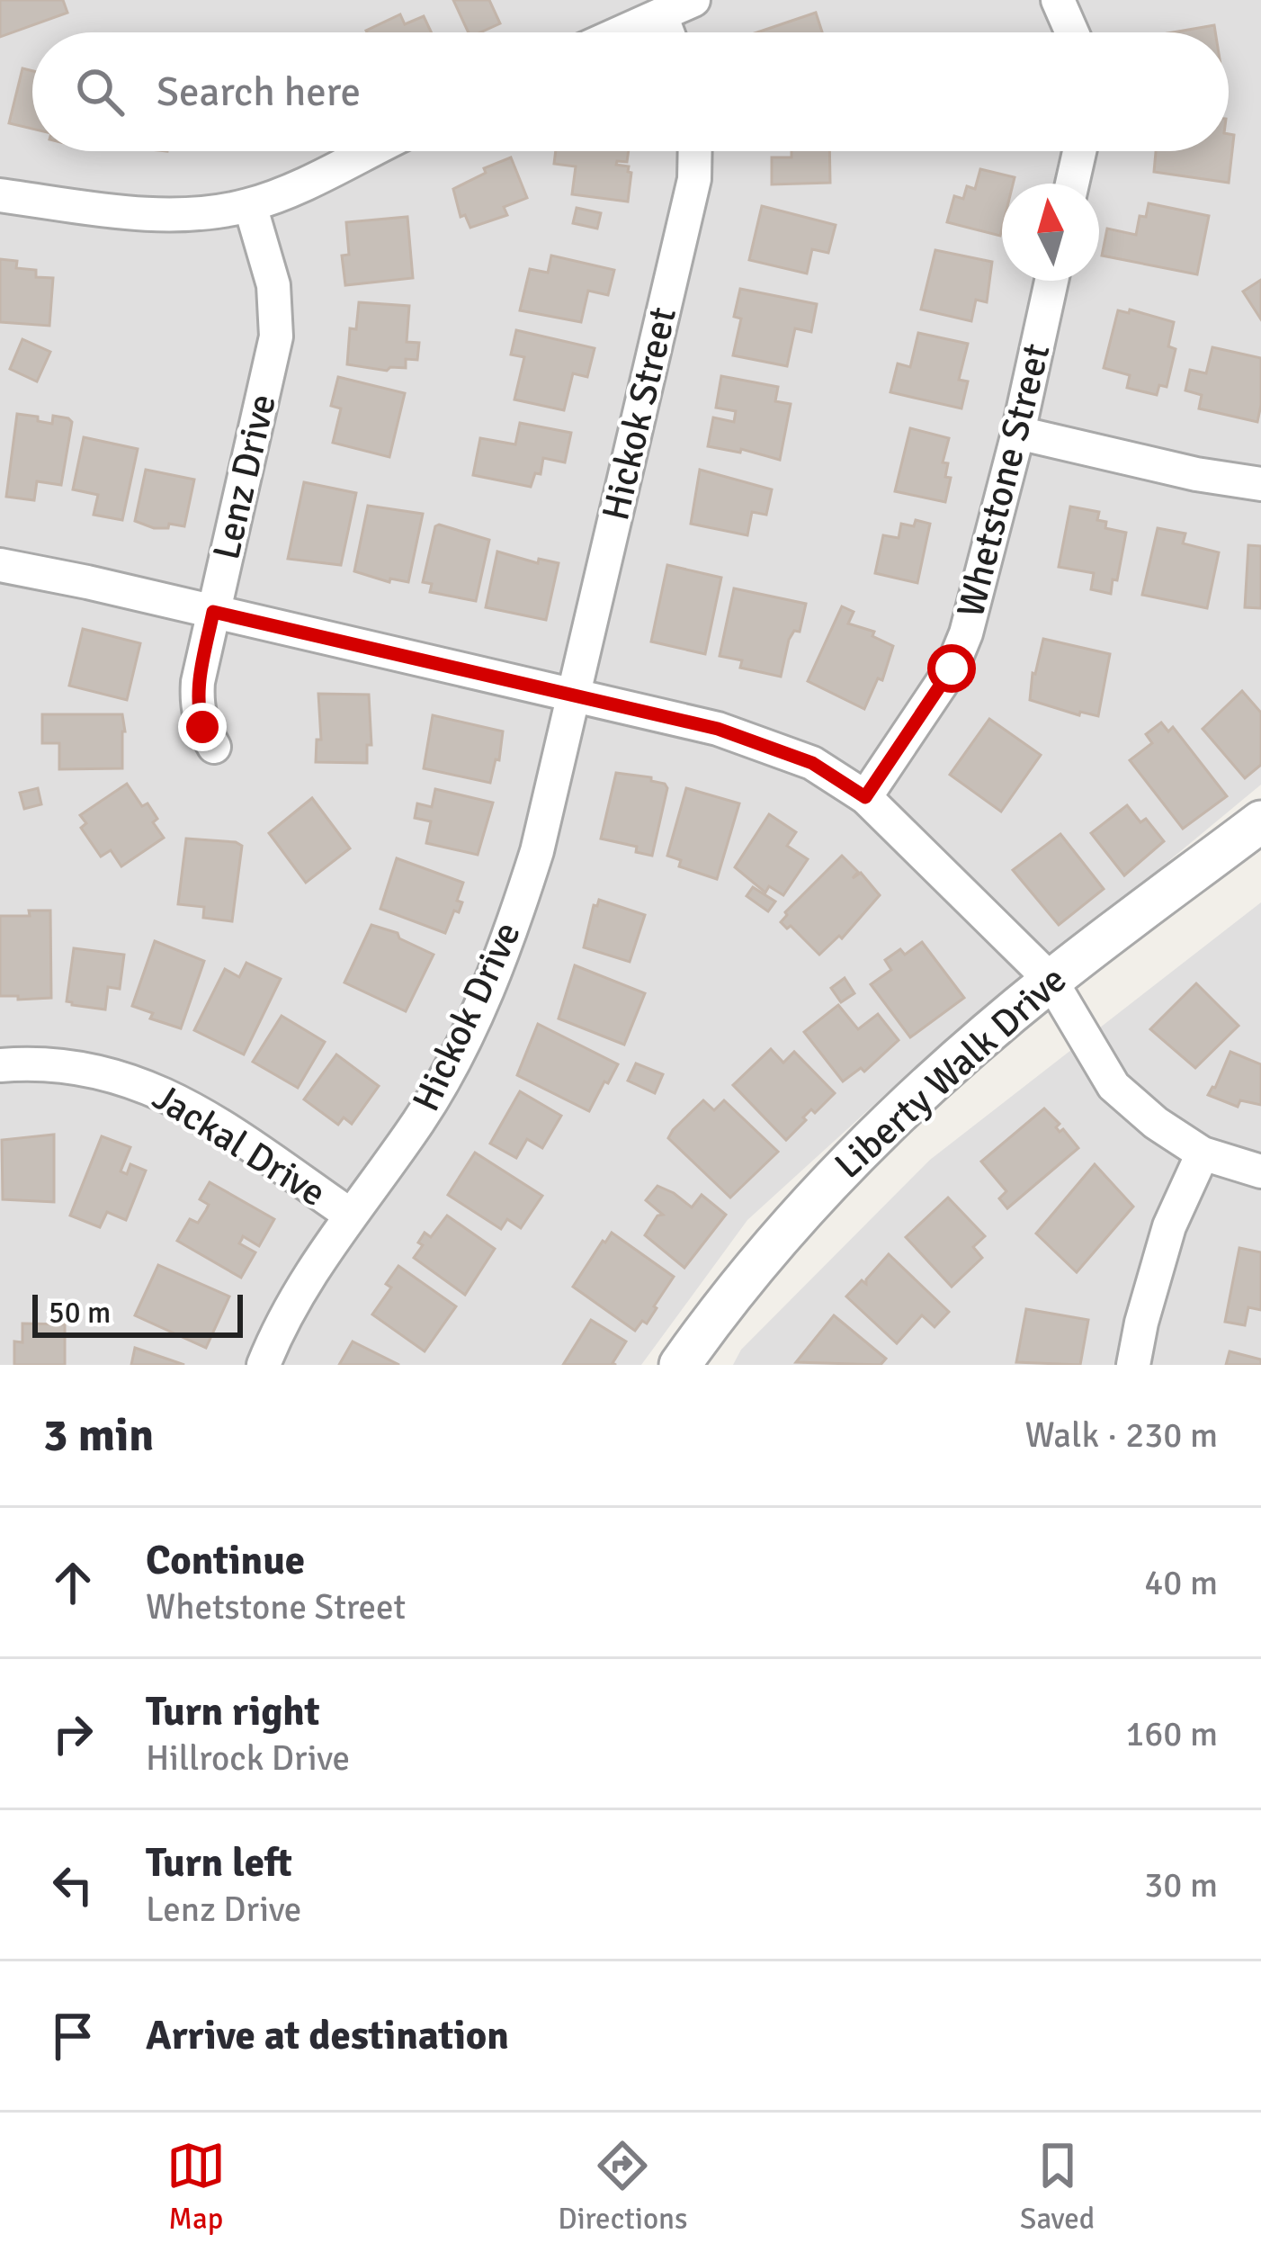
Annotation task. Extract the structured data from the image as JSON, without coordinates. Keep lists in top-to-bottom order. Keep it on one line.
{"streets":{"street":["Hickok Street","Lenz Drive","Whetstone Street","Hickok Drive","Liberty Walk Drive","Jackal Drive"]},"crossings":[["Hickok Street","Hickok Drive"],["Hickok Drive","Jackal Drive"]],"scale_bar":"50 m","north":"top","page":{"search":"Search here","scale":"50 m","heading":["3 min","Walk · 230 m"],"list":[["Continue","Whetstone Street","40 m"],["Turn right","Hillrock Drive","160 m"],["Turn left","Lenz Drive","30 m"],"Arrive at destination"],"nav":["Map","Directions","Saved"]}}
